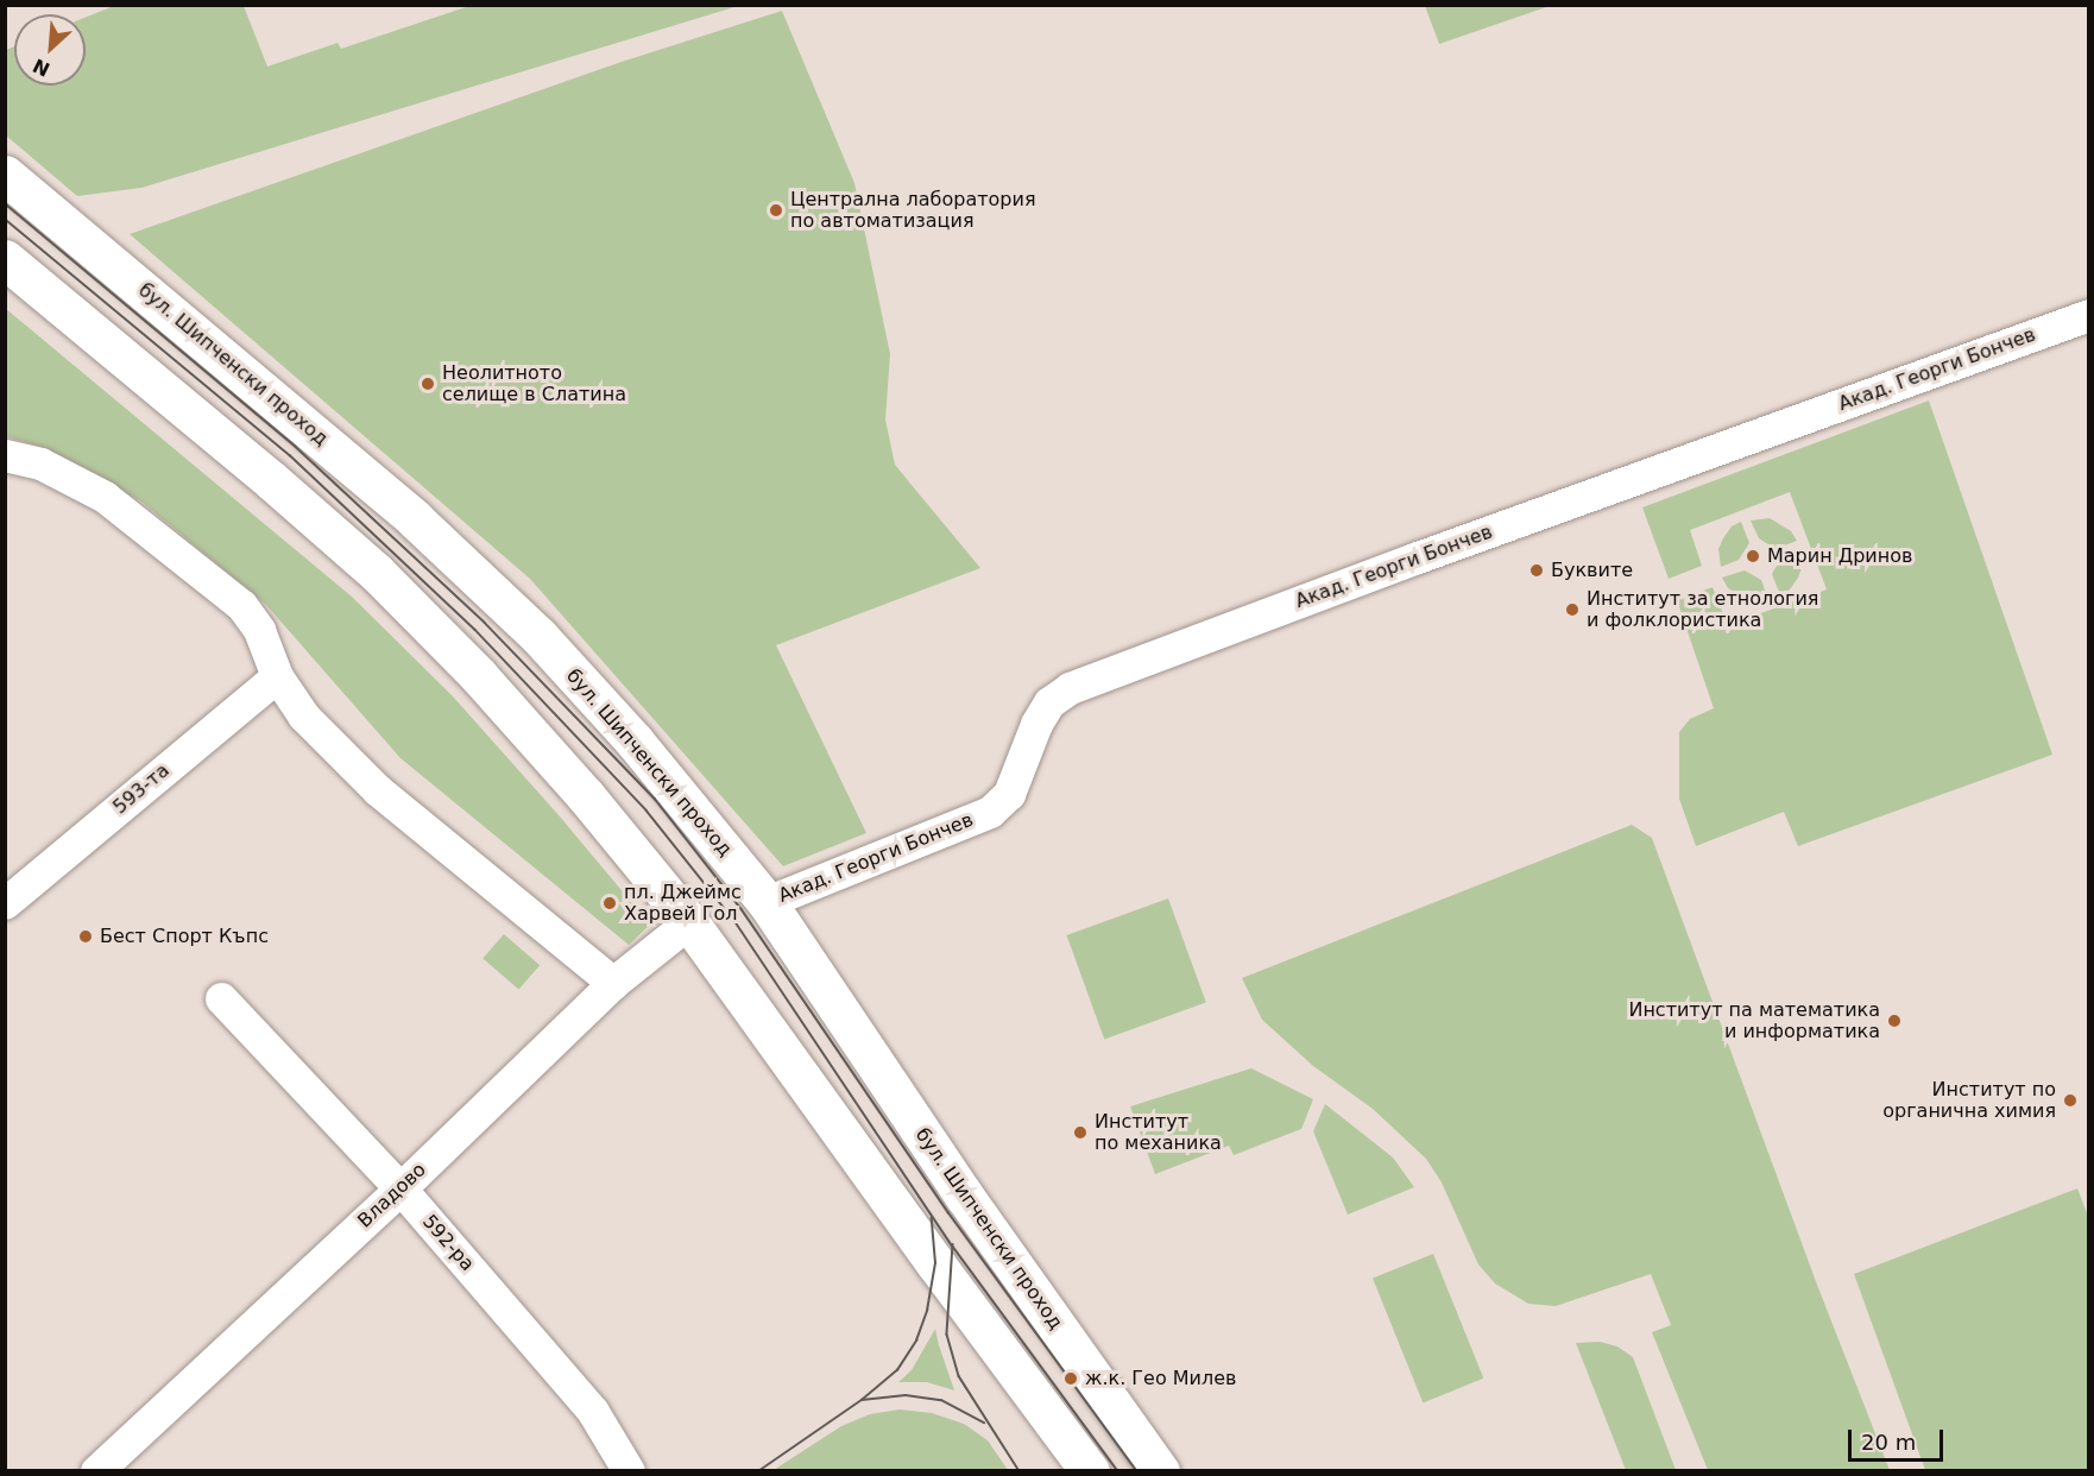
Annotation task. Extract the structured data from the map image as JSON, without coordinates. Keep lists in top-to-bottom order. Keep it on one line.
{"streets":{"main road":["бул. Шипченски проход"],"street":["Акад. Георги Бончев","593-та","Владово","592-ра"]},"crossings":[["бул. Шипченски проход","Акад. Георги Бончев"],["Владово","592-ра"]],"places":["Централна лаборатория по автоматизация","Неолитното селище в Слатина","Марин Дринов","Буквите","Институт за етнология и фолклористика","пл. Джеймс Харвей Гол","Бест Спорт Къпс","Институт па математика и информатика","Институт по органична химия","Институт по механика","ж.к. Гео Милев"],"scale_bar":"20 m","north":"bottom left"}
